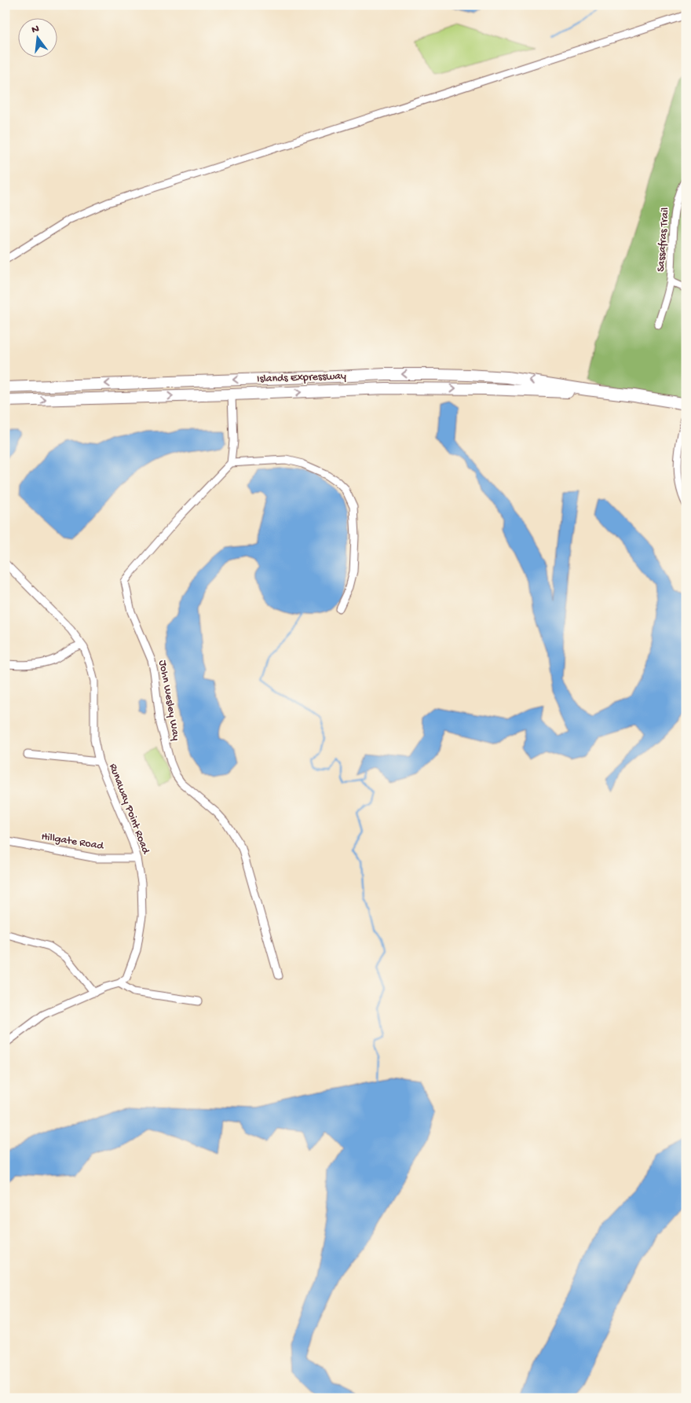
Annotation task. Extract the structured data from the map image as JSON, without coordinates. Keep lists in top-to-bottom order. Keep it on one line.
{"streets":{"main road":["Islands Expressway"],"street":["Sassafras Trail","John Wesley Way","Runaway Point Road","Hillgate Road"]},"crossings":[["Runaway Point Road","Hillgate Road"]],"north":"top"}
